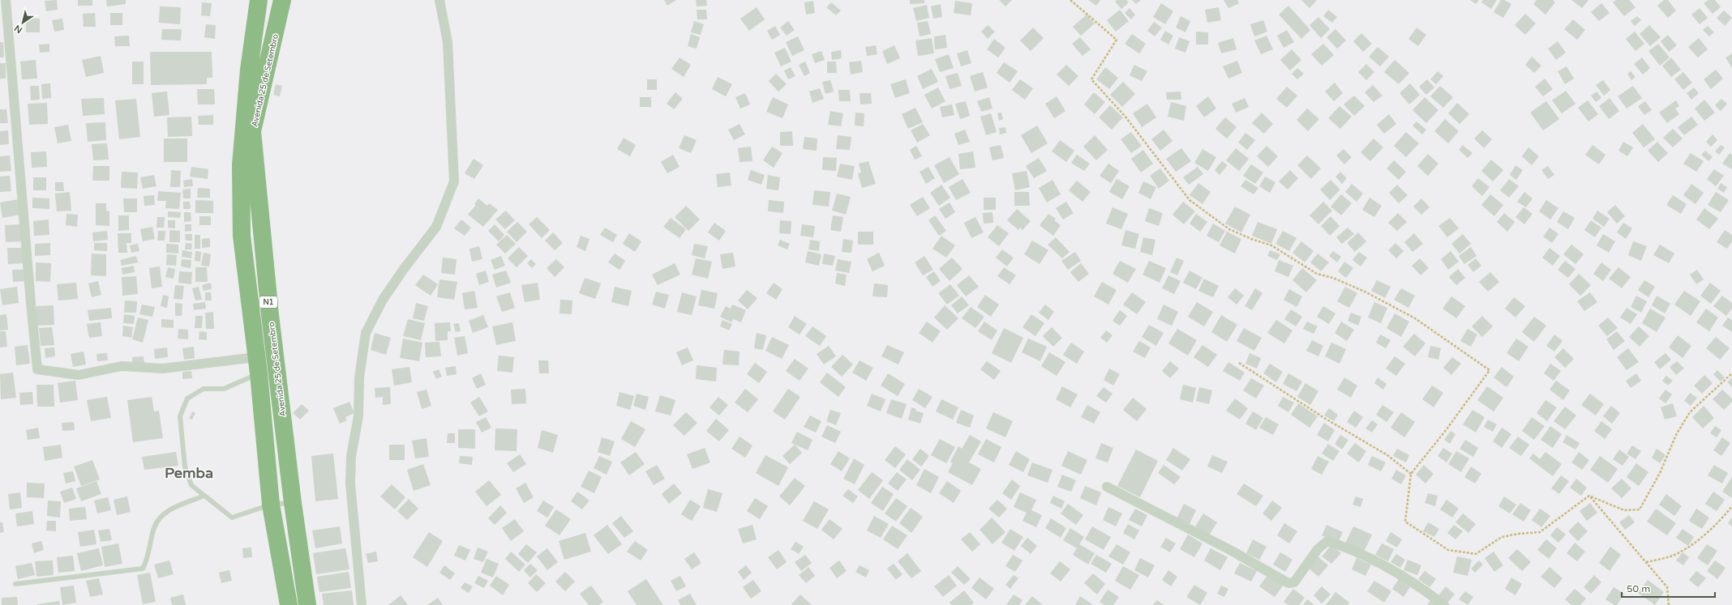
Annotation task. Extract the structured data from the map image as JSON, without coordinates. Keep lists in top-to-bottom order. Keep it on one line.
{"streets":{"highway":["Avenida 25 de Setembro","N1"]},"districts":["Pemba"],"scale_bar":"50 m","north":"bottom left"}
